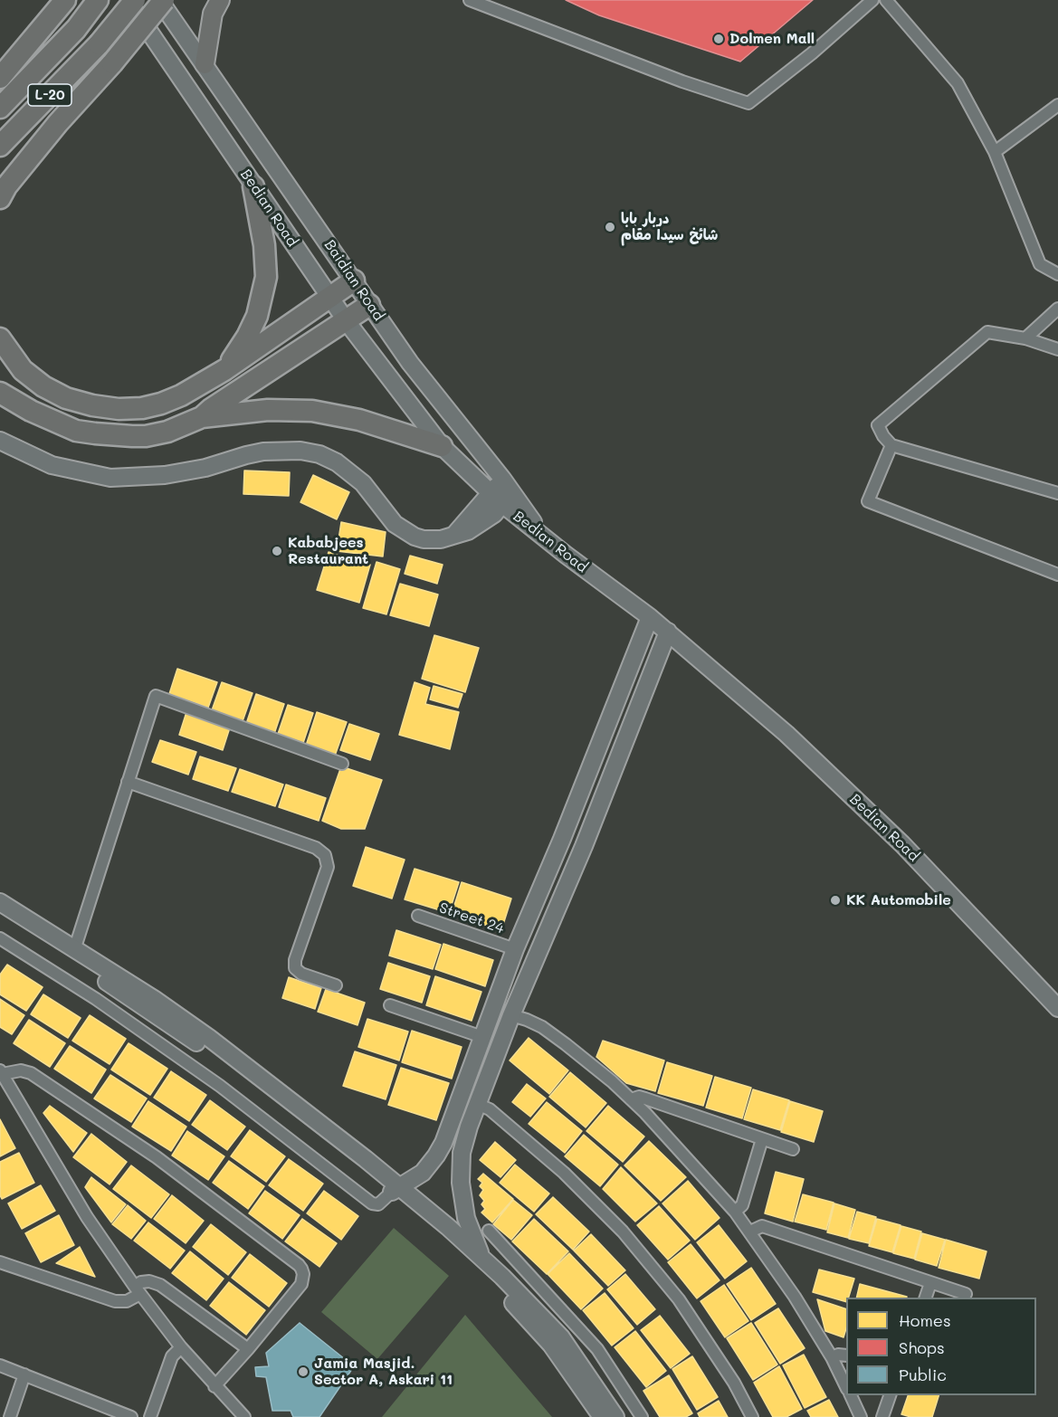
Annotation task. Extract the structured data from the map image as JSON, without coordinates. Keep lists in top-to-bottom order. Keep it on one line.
{"streets":{"highway":["L-20"],"street":["Bedian Road","Baidian Road","Street 24"]},"crossings":[["Bedian Road","Baidian Road"]],"places":["Dolmen Mall","دربار بابا شائخ سیدا مقام","Kababjees Restaurant","KK Automobile","Jamia Masjid. Sector A, Askari 11"],"legend":["Homes","Shops","Public"]}
